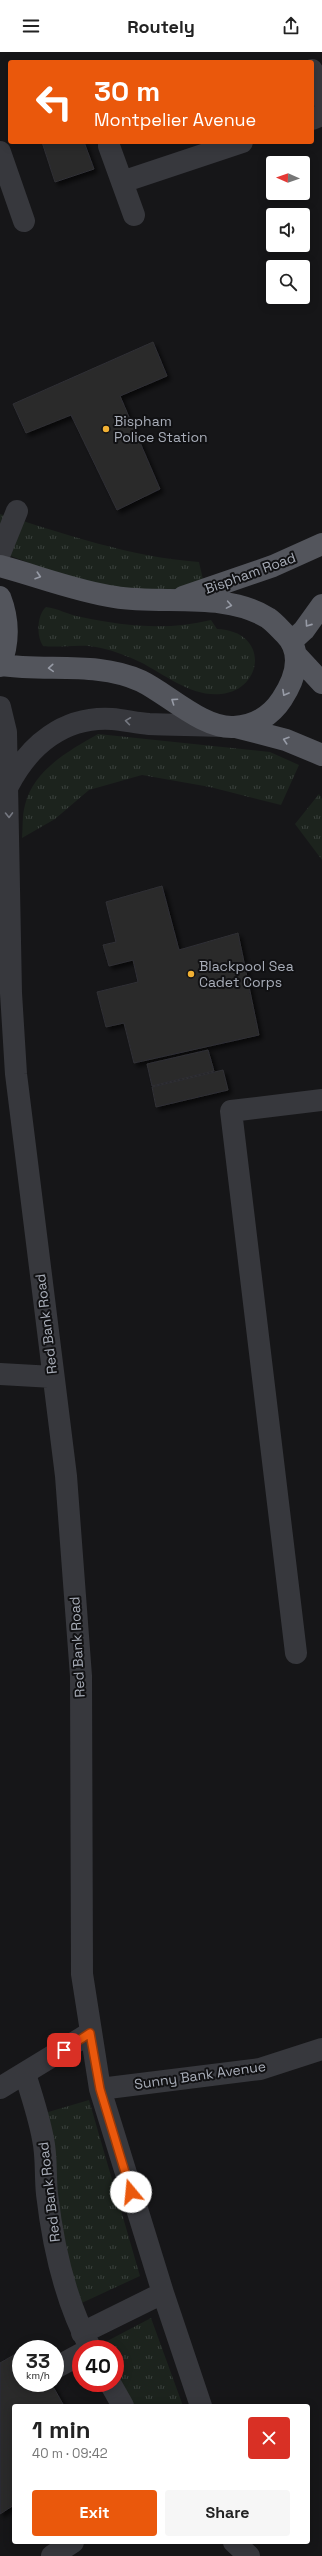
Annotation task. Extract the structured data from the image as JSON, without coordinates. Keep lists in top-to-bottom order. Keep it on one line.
{"streets":{"main road":["Bispham Road"],"street":["Red Bank Road","Sunny Bank Avenue"]},"crossings":[["Red Bank Road","Sunny Bank Avenue"]],"places":["Bispham Police Station","Blackpool Sea Cadet Corps"],"north":"left","page":{"header":"Routely","turn":["30 m","Montpelier Avenue"],"speed":"33 km/h","limit":"40","heading":["1 min","40 m · 09:42"],"buttons":["Exit","Share"]}}
